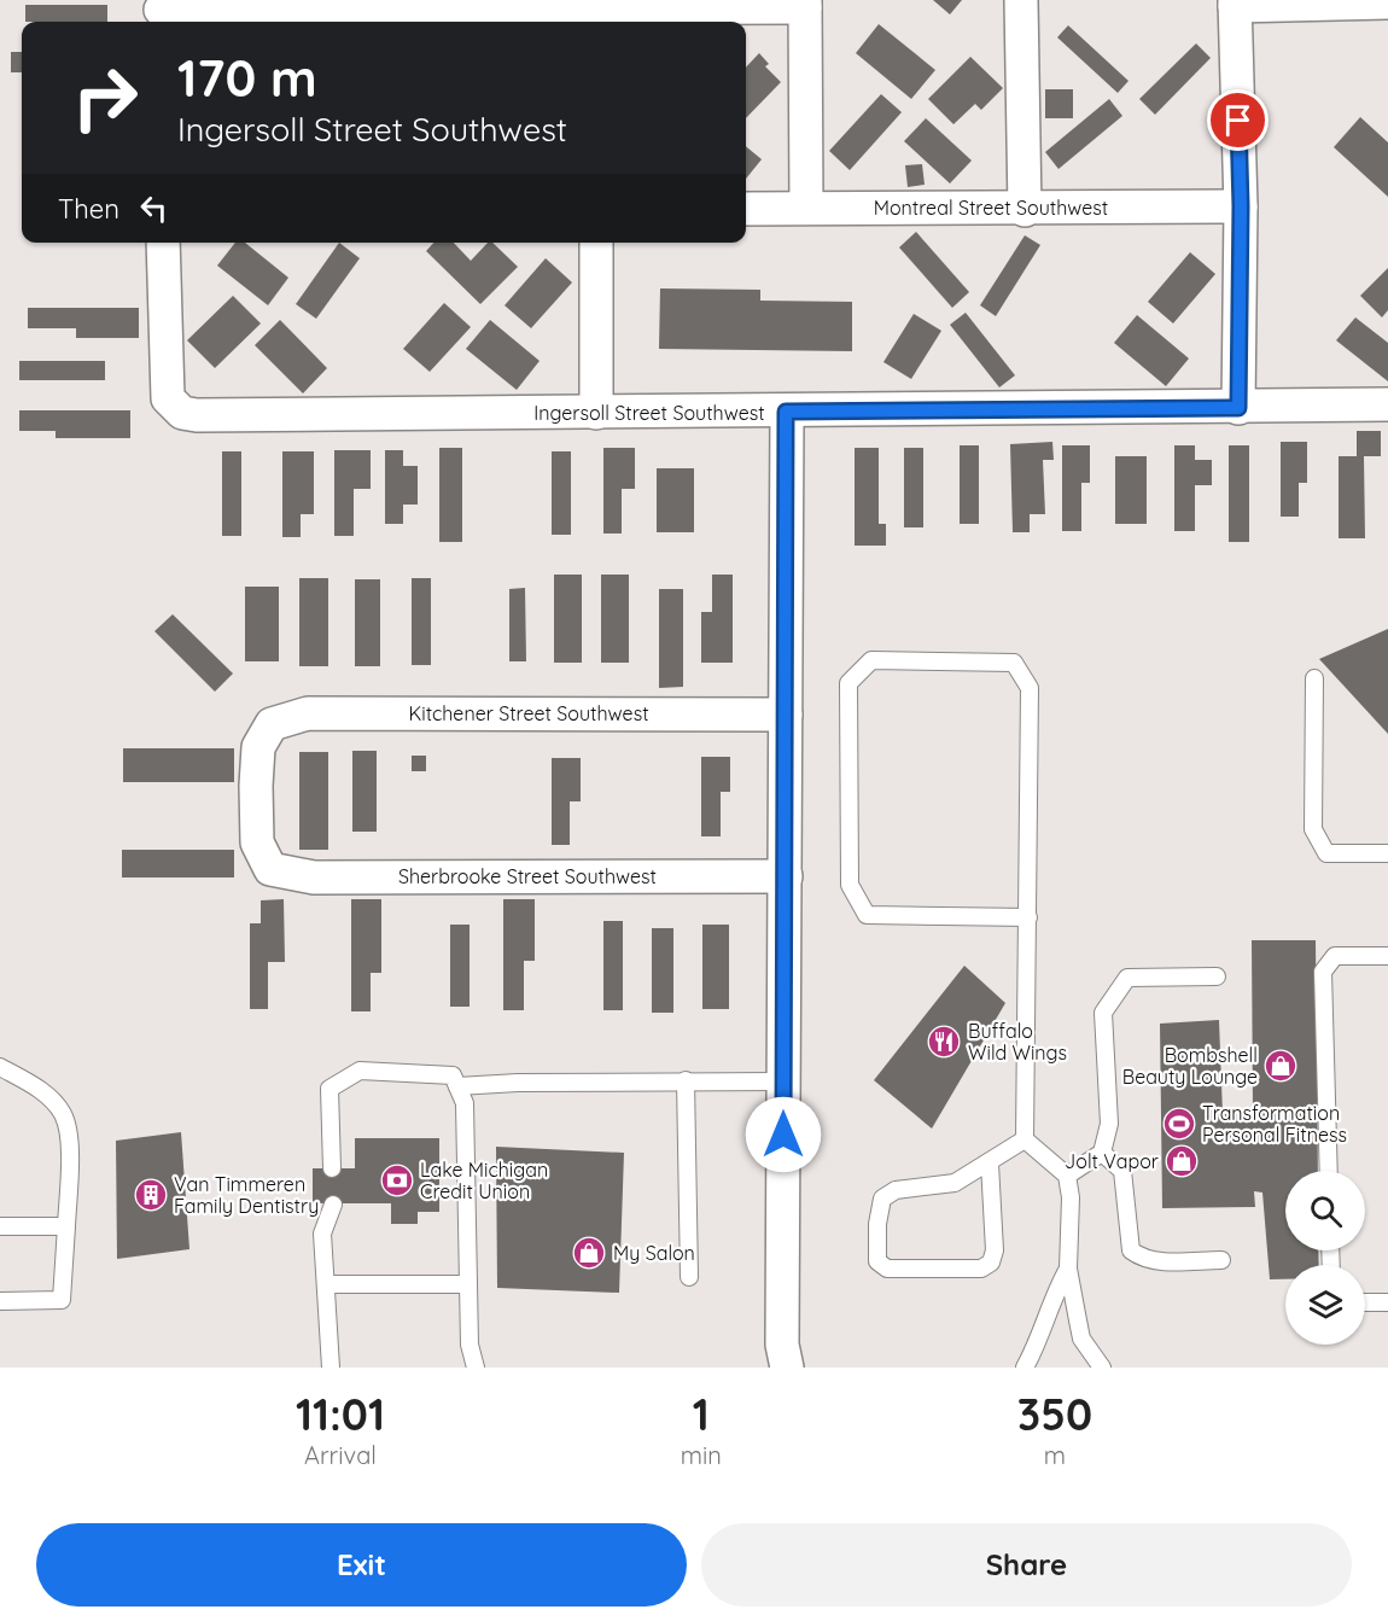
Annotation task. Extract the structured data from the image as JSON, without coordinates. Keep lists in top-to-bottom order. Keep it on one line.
{"streets":{"street":["Montreal Street Southwest","Ingersoll Street Southwest","Kitchener Street Southwest","Sherbrooke Street Southwest"]},"crossings":[["Kitchener Street Southwest","Sherbrooke Street Southwest"]],"places":{"restaurant":["Buffalo Wild Wings"],"shop":["Bombshell Beauty Lounge","Jolt Vapor","My Salon"],"sports":["Transformation Personal Fitness"],"bank":["Lake Michigan Credit Union"],"building":["Van Timmeren Family Dentistry"]},"page":{"turn":["170 m","Ingersoll Street Southwest"],"then":"Then","eta":["11:01","Arrival","1","min","350","m"],"buttons":["Exit","Share"]}}
